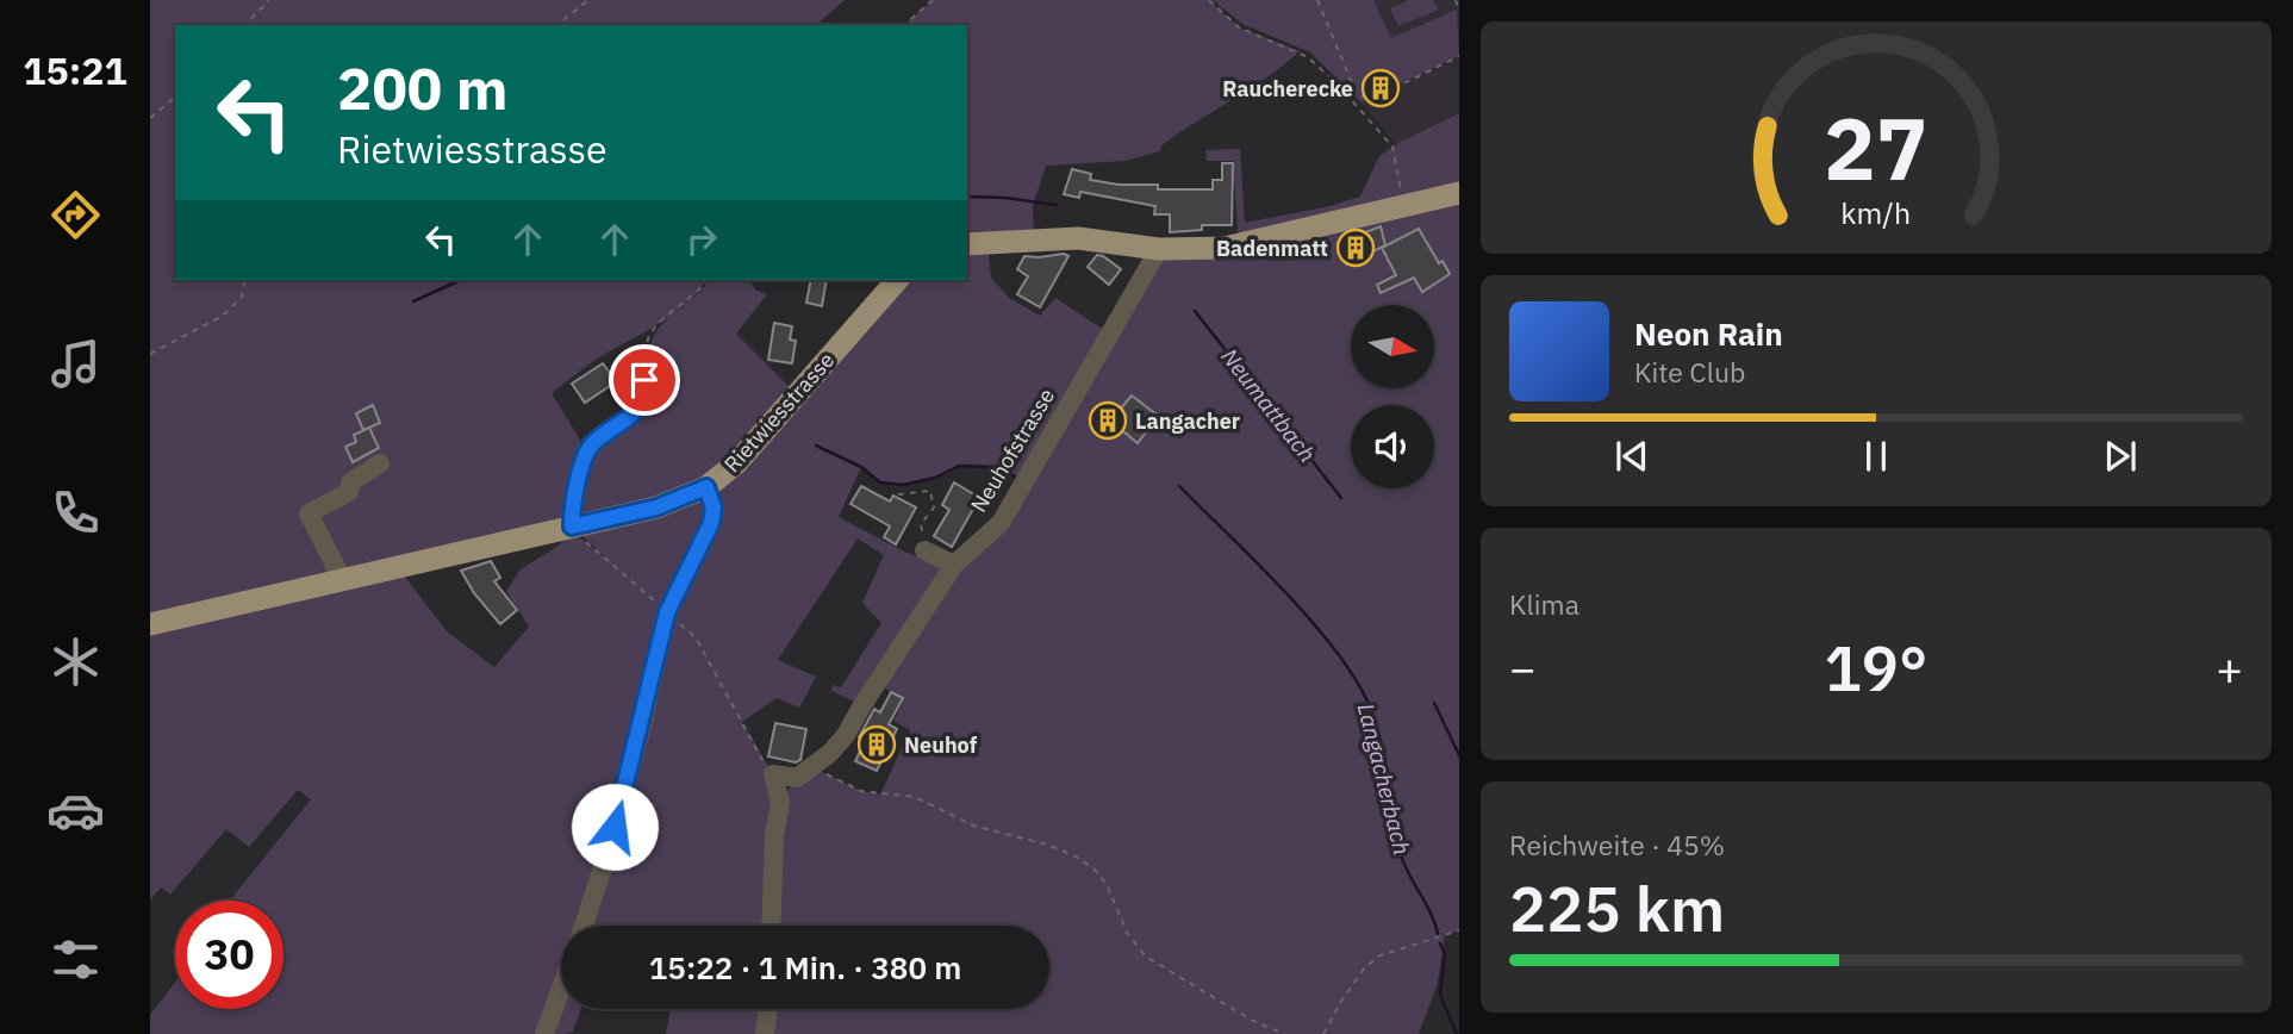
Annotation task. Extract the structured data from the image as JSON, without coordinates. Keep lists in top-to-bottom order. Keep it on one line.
{"streets":{"main road":["Rietwiesstrasse"],"street":["Neuhofstrasse"]},"water":["Neumattbach","Langacherbach"],"places":{"building":["Raucherecke","Badenmatt","Langacher","Neuhof"]},"north":"right","page":{"tabs":"15:21","turn":["200 m","Rietwiesstrasse"],"song":["Neon Rain","Kite Club"],"tile":["Klima",["Reichweite · 45%","225 km"]],"heat":["−","19°","+"],"limit":"30","trip":"15:22 · 1 Min. · 380 m","gauge":["27","km/h"]}}
